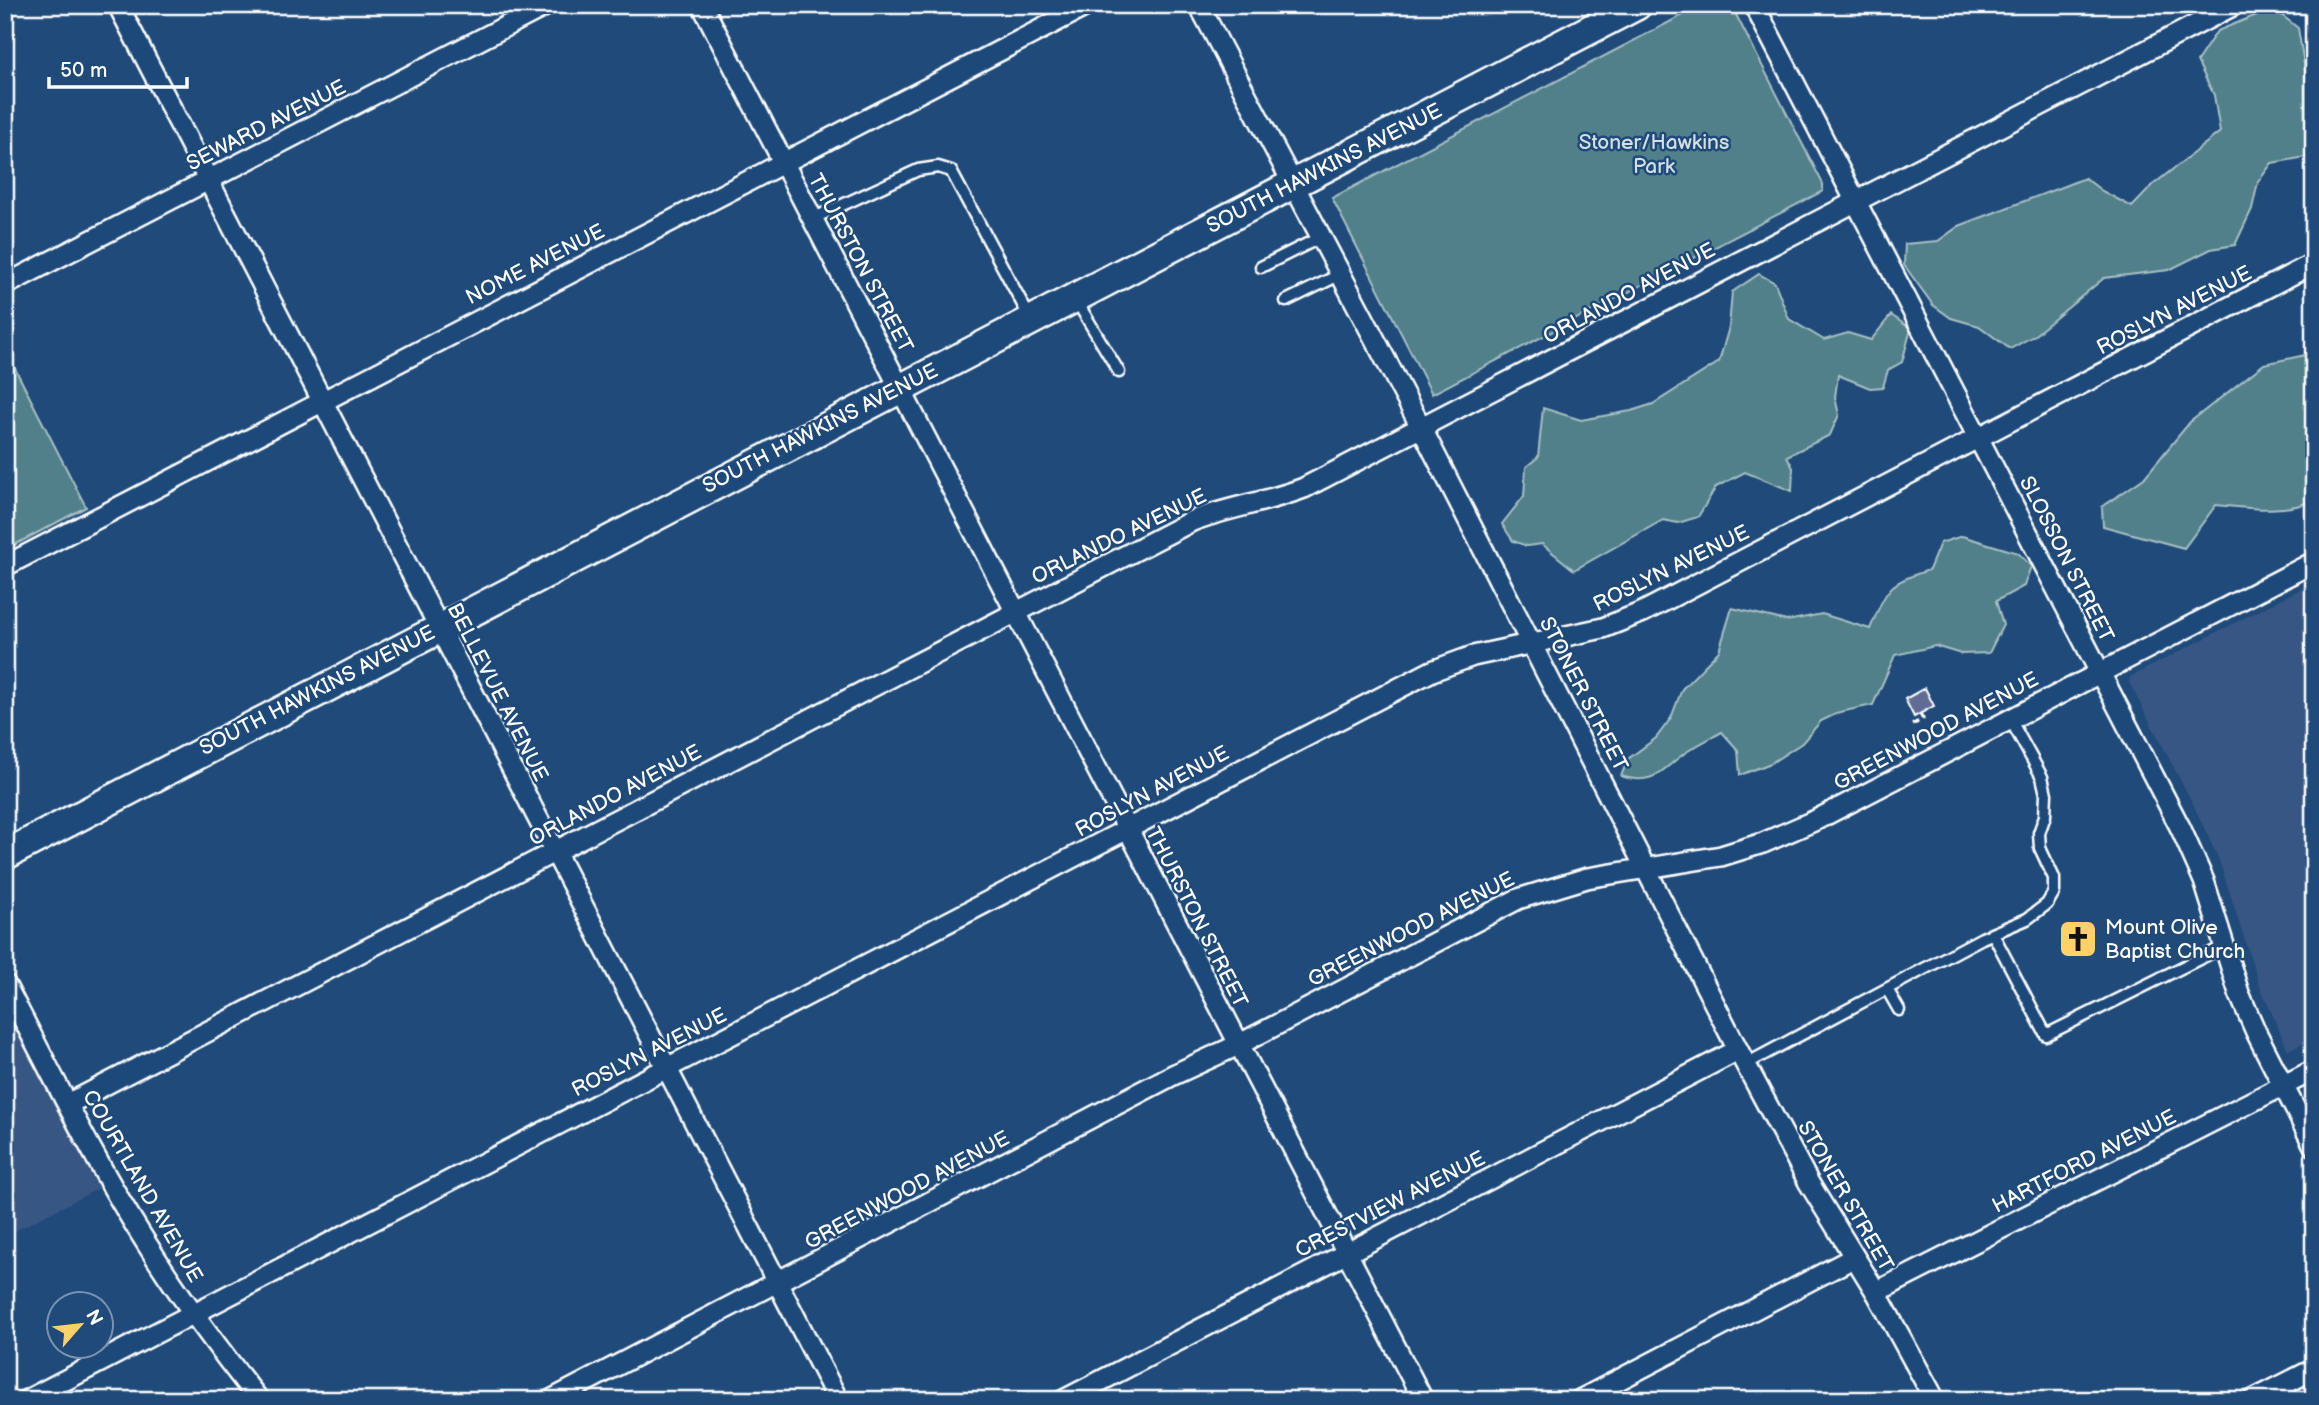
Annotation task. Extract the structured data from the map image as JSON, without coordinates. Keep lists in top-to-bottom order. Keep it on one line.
{"streets":{"street":["SEWARD AVENUE","SOUTH HAWKINS AVENUE","THURSTON STREET","NOME AVENUE","ORLANDO AVENUE","ROSLYN AVENUE","SLOSSON STREET","BELLEVUE AVENUE","STONER STREET","GREENWOOD AVENUE","HARTFORD AVENUE","COURTLAND AVENUE","CRESTVIEW AVENUE"]},"crossings":[["SEWARD AVENUE","BELLEVUE AVENUE"],["SOUTH HAWKINS AVENUE","THURSTON STREET"],["SOUTH HAWKINS AVENUE","BELLEVUE AVENUE"],["SOUTH HAWKINS AVENUE","STONER STREET"],["THURSTON STREET","NOME AVENUE"],["THURSTON STREET","ORLANDO AVENUE"],["THURSTON STREET","ROSLYN AVENUE"],["THURSTON STREET","GREENWOOD AVENUE"],["THURSTON STREET","CRESTVIEW AVENUE"],["NOME AVENUE","BELLEVUE AVENUE"],["ORLANDO AVENUE","SLOSSON STREET"],["ORLANDO AVENUE","BELLEVUE AVENUE"],["ORLANDO AVENUE","STONER STREET"],["ORLANDO AVENUE","COURTLAND AVENUE"],["ROSLYN AVENUE","SLOSSON STREET"],["ROSLYN AVENUE","BELLEVUE AVENUE"],["ROSLYN AVENUE","STONER STREET"],["ROSLYN AVENUE","COURTLAND AVENUE"],["SLOSSON STREET","GREENWOOD AVENUE"],["SLOSSON STREET","HARTFORD AVENUE"],["BELLEVUE AVENUE","GREENWOOD AVENUE"],["STONER STREET","GREENWOOD AVENUE"],["STONER STREET","HARTFORD AVENUE"],["STONER STREET","CRESTVIEW AVENUE"]],"parks":["Stoner/Hawkins Park"],"places":{"church":["Mount Olive Baptist Church"]},"scale_bar":"50 m","north":"top right"}
